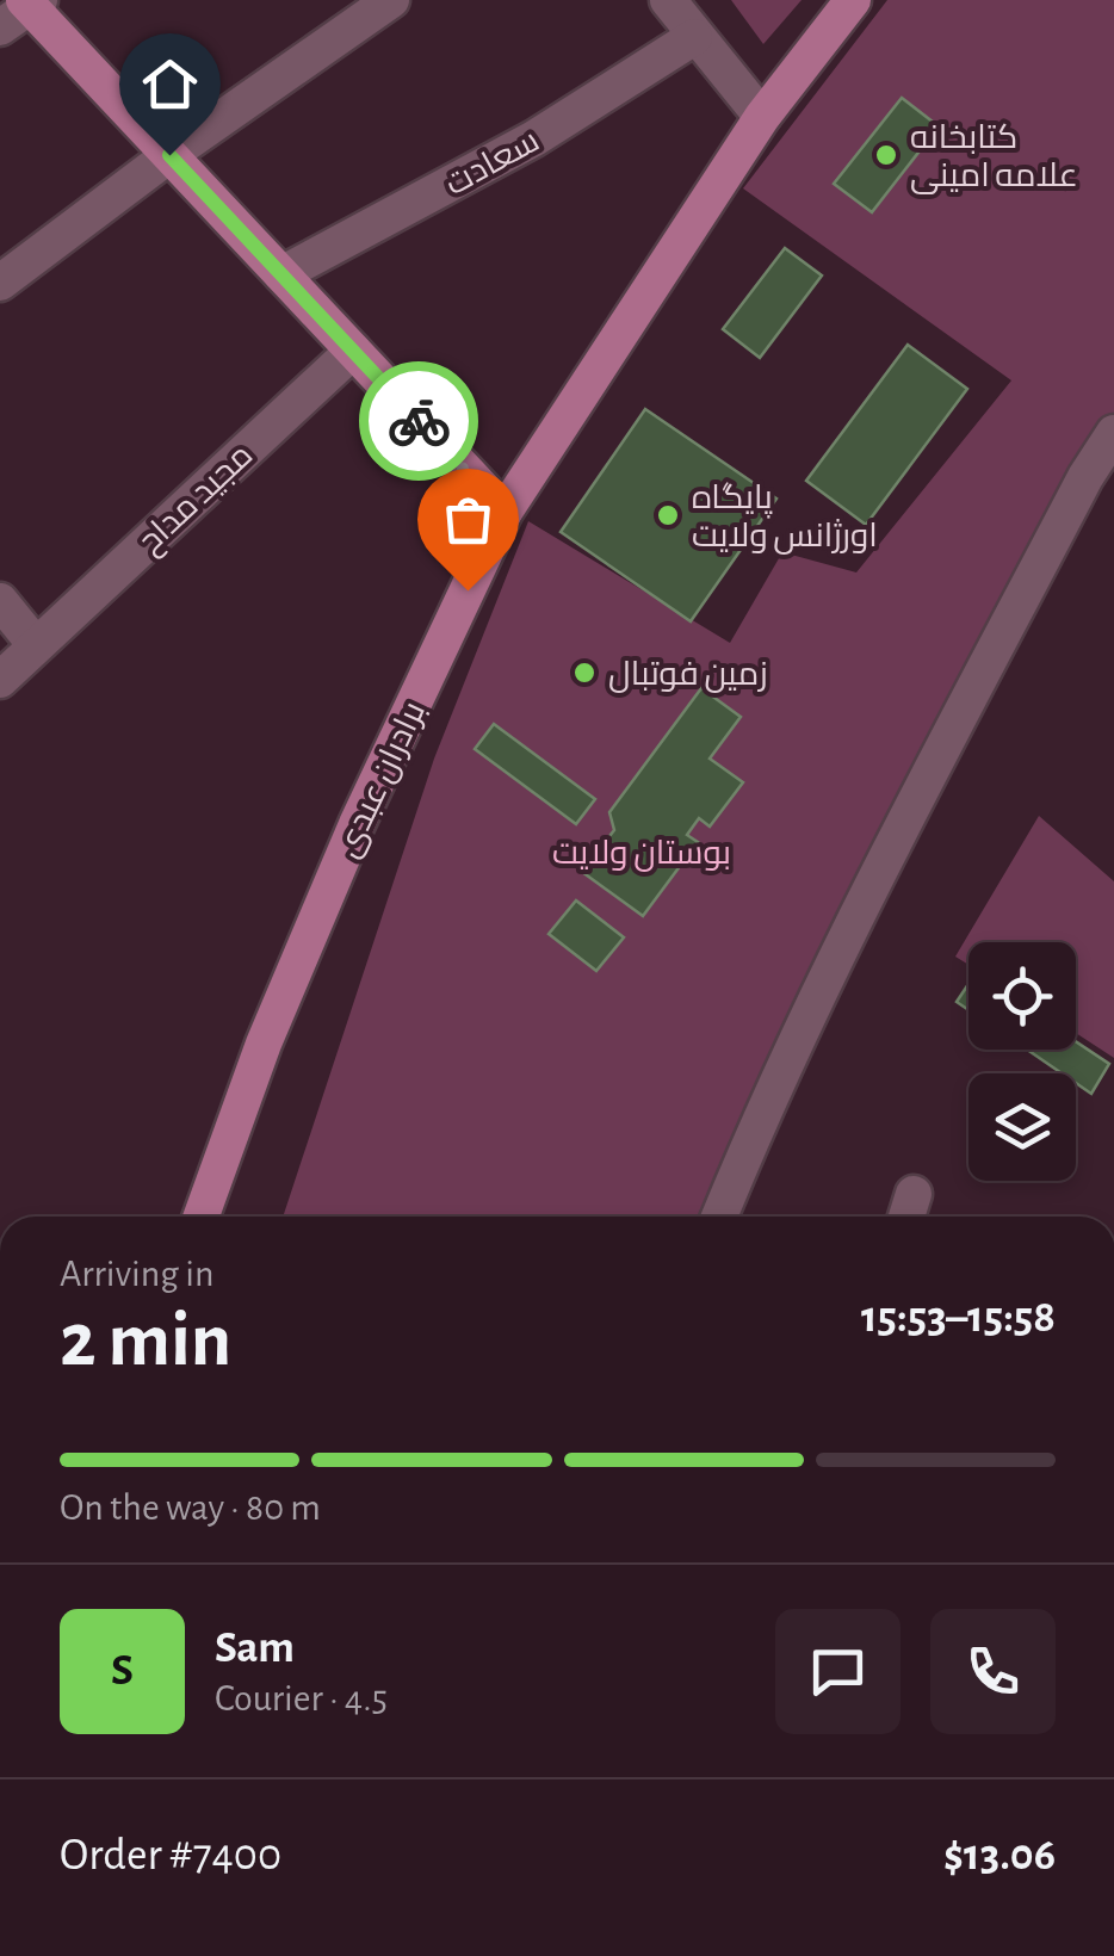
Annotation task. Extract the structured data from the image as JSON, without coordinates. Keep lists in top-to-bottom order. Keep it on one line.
{"streets":{"main road":["برادران عبدی"],"street":["سعادت","مجید مداح"]},"parks":["بوستان ولایت"],"places":["کتابخانه علامه امینی","پایگاه اورژانس ولایت","زمین فوتبال"],"page":{"heading":["2 min","Arriving in","15:53–15:58"],"panel":["Sam","Courier · 4.5","Order #7400","$13.06"],"bar":"On the way · 80 m","round":"S"}}
